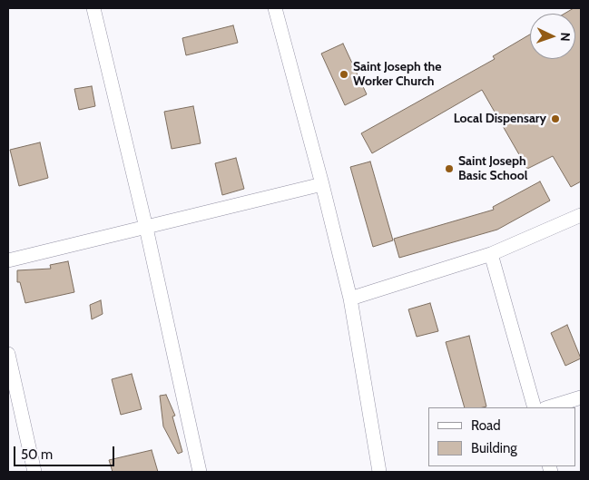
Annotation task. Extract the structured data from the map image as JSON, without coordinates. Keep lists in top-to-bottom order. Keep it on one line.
{"places":["Saint Joseph the Worker Church","Local Dispensary","Saint Joseph Basic School"],"legend":["Road","Building"],"scale_bar":"50 m","north":"right"}
